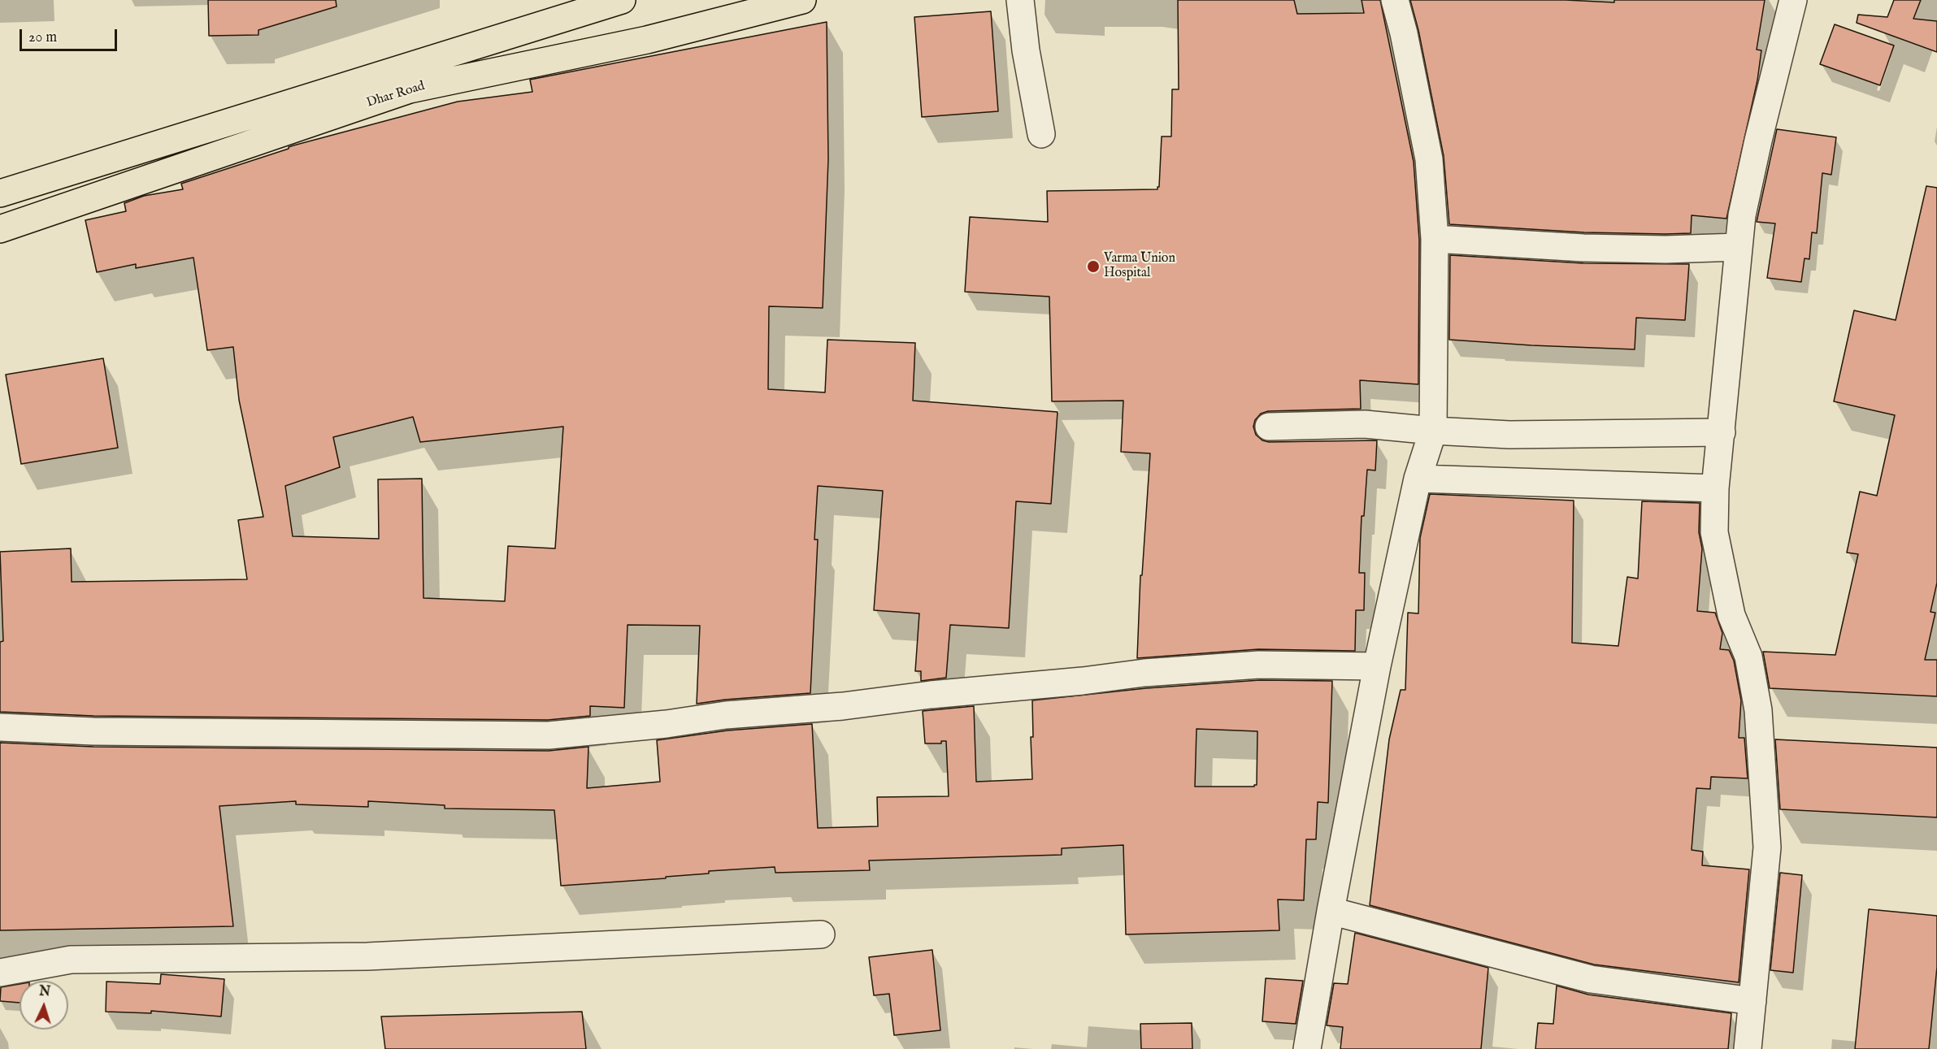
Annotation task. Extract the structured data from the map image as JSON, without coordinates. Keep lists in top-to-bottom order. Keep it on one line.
{"streets":{"main road":["Dhar Road"]},"places":["Varma Union Hospital"],"scale_bar":"20 m","north":"top"}
